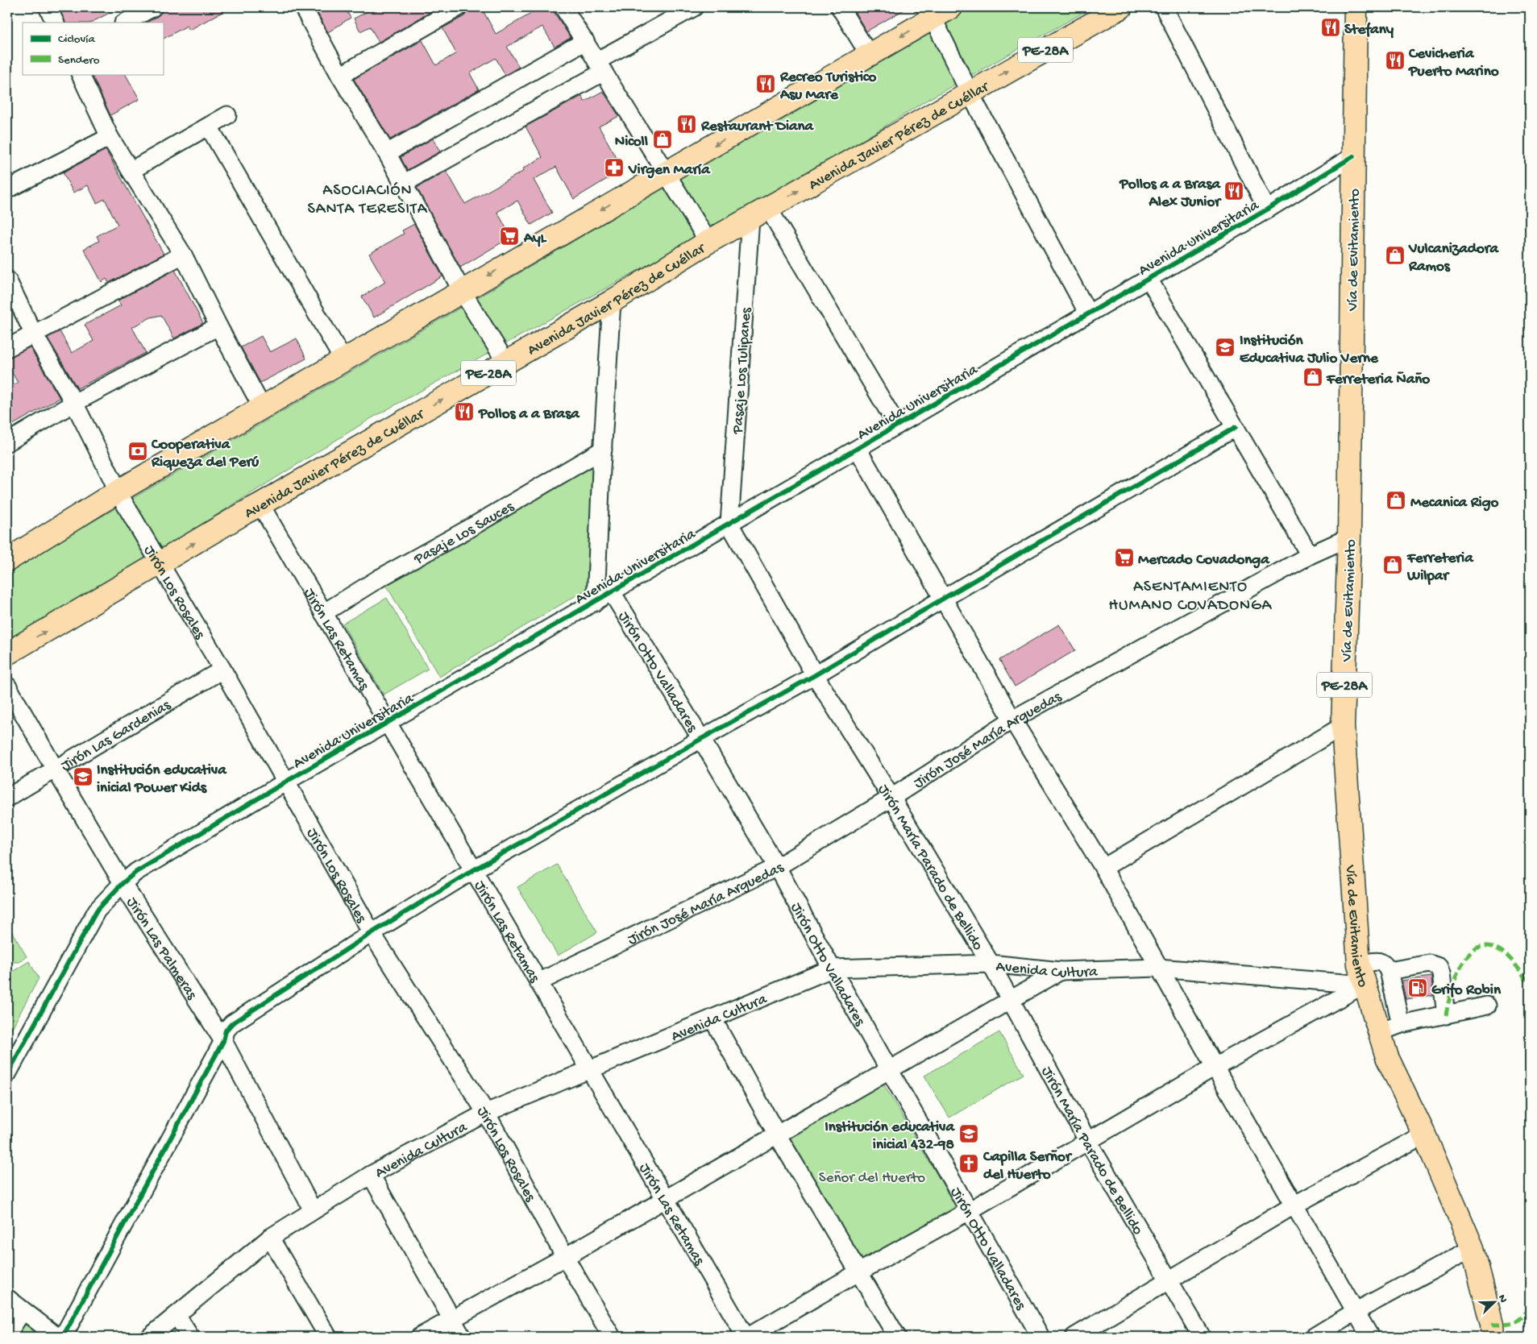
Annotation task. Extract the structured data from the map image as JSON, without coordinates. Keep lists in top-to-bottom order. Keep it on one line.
{"streets":{"highway":["PE-28A","Avenida Javier Pérez de Cuéllar","Vía de Evitamiento"],"street":["Avenida Universitaria","Pasaje Los Tulipanes","Pasaje Los Sauces","Jirón Los Rosales","Jirón Las Retamas","Jirón Otto Valladares","Jirón Las Gardenias","Jirón José María Arguedas","Jirón María Parado de Bellido","Jirón Las Palmeras","Avenida Cultura"]},"crossings":[["Avenida Javier Pérez de Cuéllar","Pasaje Los Tulipanes"],["Avenida Javier Pérez de Cuéllar","Jirón Los Rosales"],["Avenida Javier Pérez de Cuéllar","Jirón Las Retamas"],["Avenida Universitaria","Vía de Evitamiento"],["Avenida Universitaria","Pasaje Los Tulipanes"],["Avenida Universitaria","Jirón Los Rosales"],["Avenida Universitaria","Jirón Las Retamas"],["Avenida Universitaria","Jirón Otto Valladares"],["Avenida Universitaria","Jirón María Parado de Bellido"],["Avenida Universitaria","Jirón Las Palmeras"],["Vía de Evitamiento","Jirón José María Arguedas"],["Vía de Evitamiento","Avenida Cultura"],["Pasaje Los Tulipanes","Jirón María Parado de Bellido"],["Pasaje Los Sauces","Jirón Las Retamas"],["Jirón Los Rosales","Jirón Las Gardenias"],["Jirón Los Rosales","Avenida Cultura"],["Jirón Las Retamas","Jirón José María Arguedas"],["Jirón Las Retamas","Avenida Cultura"],["Jirón Otto Valladares","Jirón José María Arguedas"],["Jirón Otto Valladares","Avenida Cultura"],["Jirón Las Gardenias","Jirón Las Palmeras"],["Jirón José María Arguedas","Jirón María Parado de Bellido"],["Jirón María Parado de Bellido","Avenida Cultura"],["Jirón Las Palmeras","Avenida Cultura"]],"districts":["ASOCIACIÓN SANTA TERESITA","ASENTAMIENTO HUMANO COVADONGA"],"parks":["Señor del Huerto"],"places":{"restaurant":["Stefany","Cevicheria Puerto Marino","Recreo Turistico Asu Mare","Restaurant Diana","Pollos a a Brasa Alex Junior","Pollos a a Brasa"],"shop":["Nicoll","Vulcanizadora Ramos","Ferreteria Ñaño","Mecanica Rigo","Ferreteria Wilpar"],"pharmacy":["Virgen María"],"supermarket":["AyL","Mercado Covadonga"],"school or university":["Institución Educativa Julio Verne","Institución educativa inicial Power Kids","Institución educativa inicial 432-98"],"bank":["Cooperativa Riqueza del Perú"],"fuel station":["Grifo Robin"],"church":["Capilla Serñor del Huerto"]},"legend":["Ciclovía","Sendero"],"north":"top right"}
